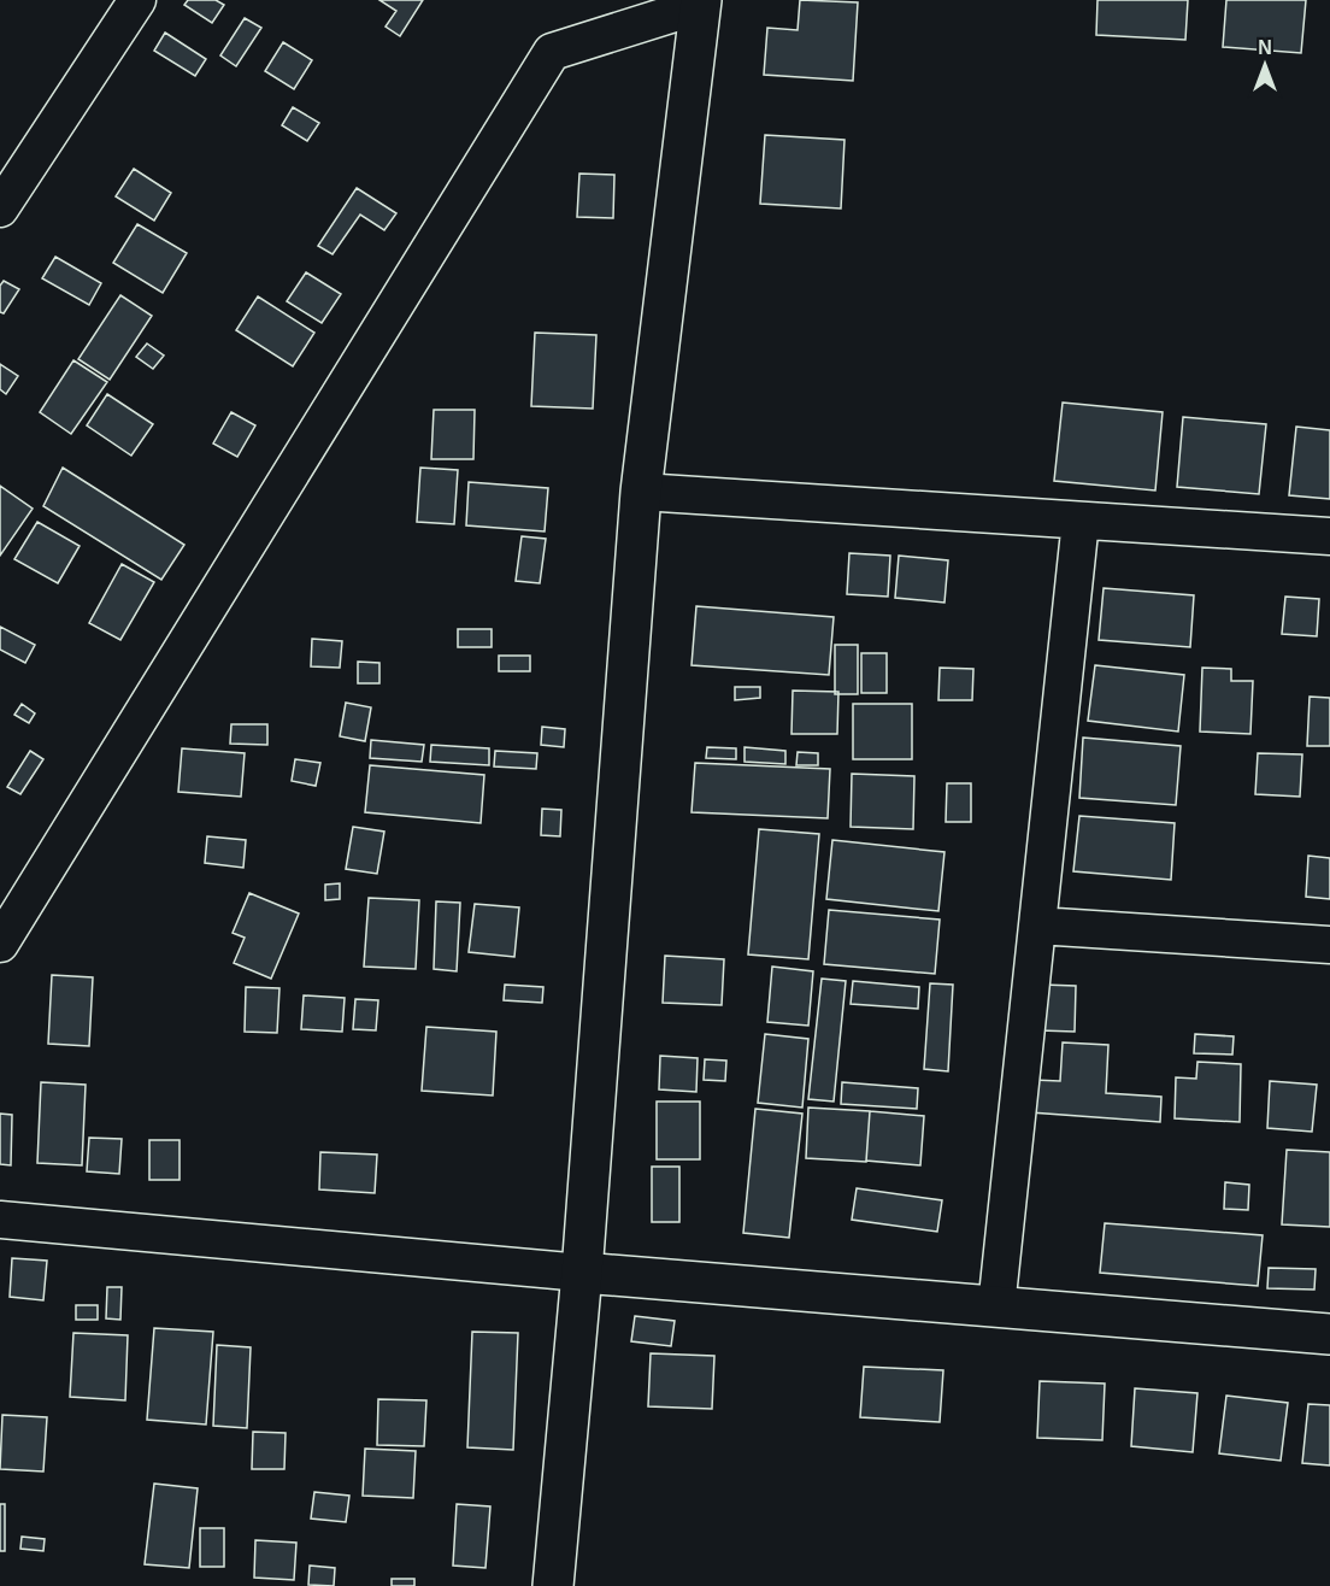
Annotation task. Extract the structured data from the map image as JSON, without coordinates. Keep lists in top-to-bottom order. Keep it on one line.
{"north":"top"}
